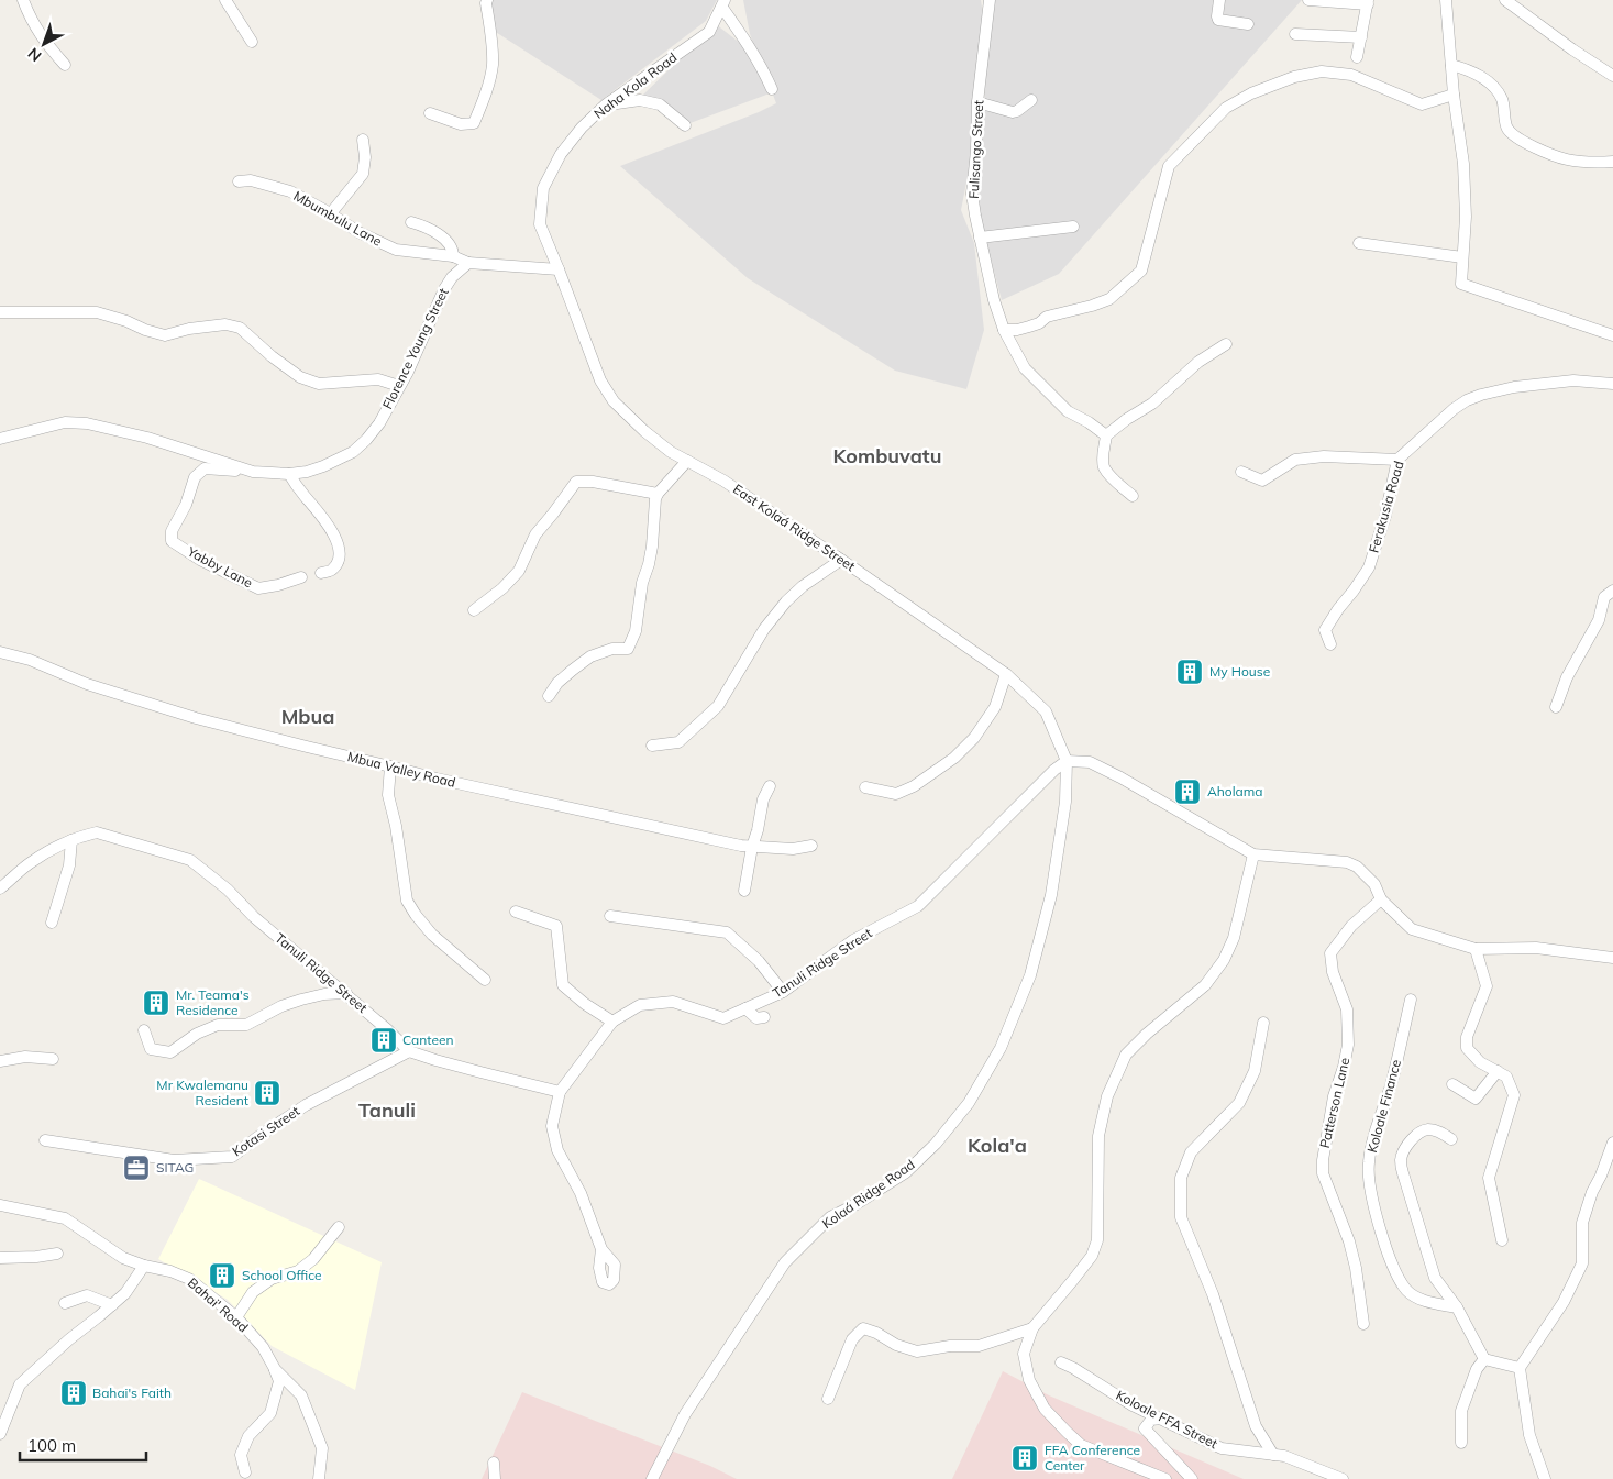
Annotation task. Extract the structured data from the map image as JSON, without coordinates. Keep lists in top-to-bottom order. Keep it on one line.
{"streets":{"street":["Naha Kola Road","Fulisango Street","Mbumbulu Lane","Florence Young Street","Ferakusia Road","East Kolaá Ridge Street","Yabby Lane","Mbua Valley Road","Tanuli Ridge Street","Patterson Lane","Koloale Finance","Kotasi Street","Kolaá Ridge Road","Bahai' Road","Koloale FFA Street"]},"crossings":[["Naha Kola Road","East Kolaá Ridge Street"],["Mbumbulu Lane","Florence Young Street"],["Florence Young Street","Yabby Lane"],["East Kolaá Ridge Street","Tanuli Ridge Street"],["East Kolaá Ridge Street","Kolaá Ridge Road"],["Tanuli Ridge Street","Kotasi Street"],["Tanuli Ridge Street","Kolaá Ridge Road"]],"districts":["Kombuvatu","Mbua","Tanuli","Kola'a"],"places":{"building":["My House","Aholama","Mr. Teama's Residence","Canteen","Mr Kwalemanu Resident","School Office","Bahai's Faith","FFA Conference Center"],"office":["SITAG"]},"scale_bar":"100 m","north":"bottom left"}
